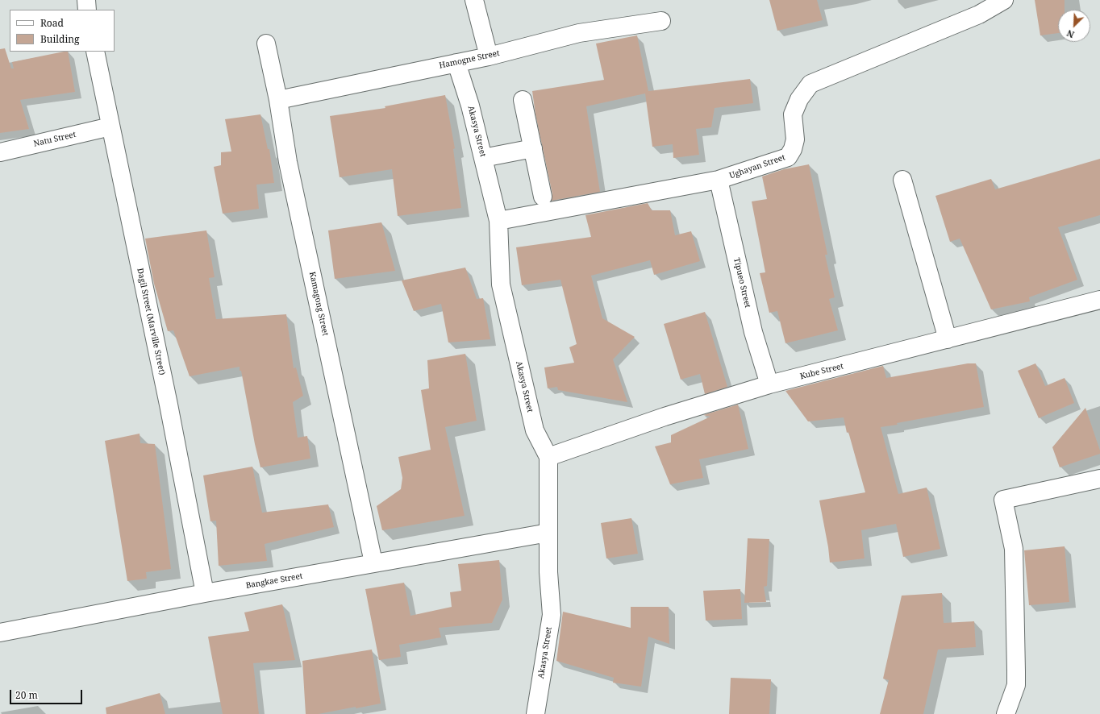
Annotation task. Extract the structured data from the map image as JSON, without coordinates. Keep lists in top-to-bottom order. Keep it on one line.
{"streets":{"street":["Hamogne Street","Akasya Street","Natu Street","Ughayan Street","Tipueo Street","Kamagong Street","Dagil Street (Marville Street)","Kube Street","Bangkae Street"]},"crossings":[["Hamogne Street","Akasya Street"],["Hamogne Street","Kamagong Street"],["Akasya Street","Ughayan Street"],["Akasya Street","Kube Street"],["Akasya Street","Bangkae Street"],["Natu Street","Dagil Street (Marville Street)"],["Ughayan Street","Tipueo Street"],["Tipueo Street","Kube Street"],["Kamagong Street","Bangkae Street"],["Dagil Street (Marville Street)","Bangkae Street"]],"legend":["Road","Building"],"scale_bar":"20 m","north":"bottom left"}
